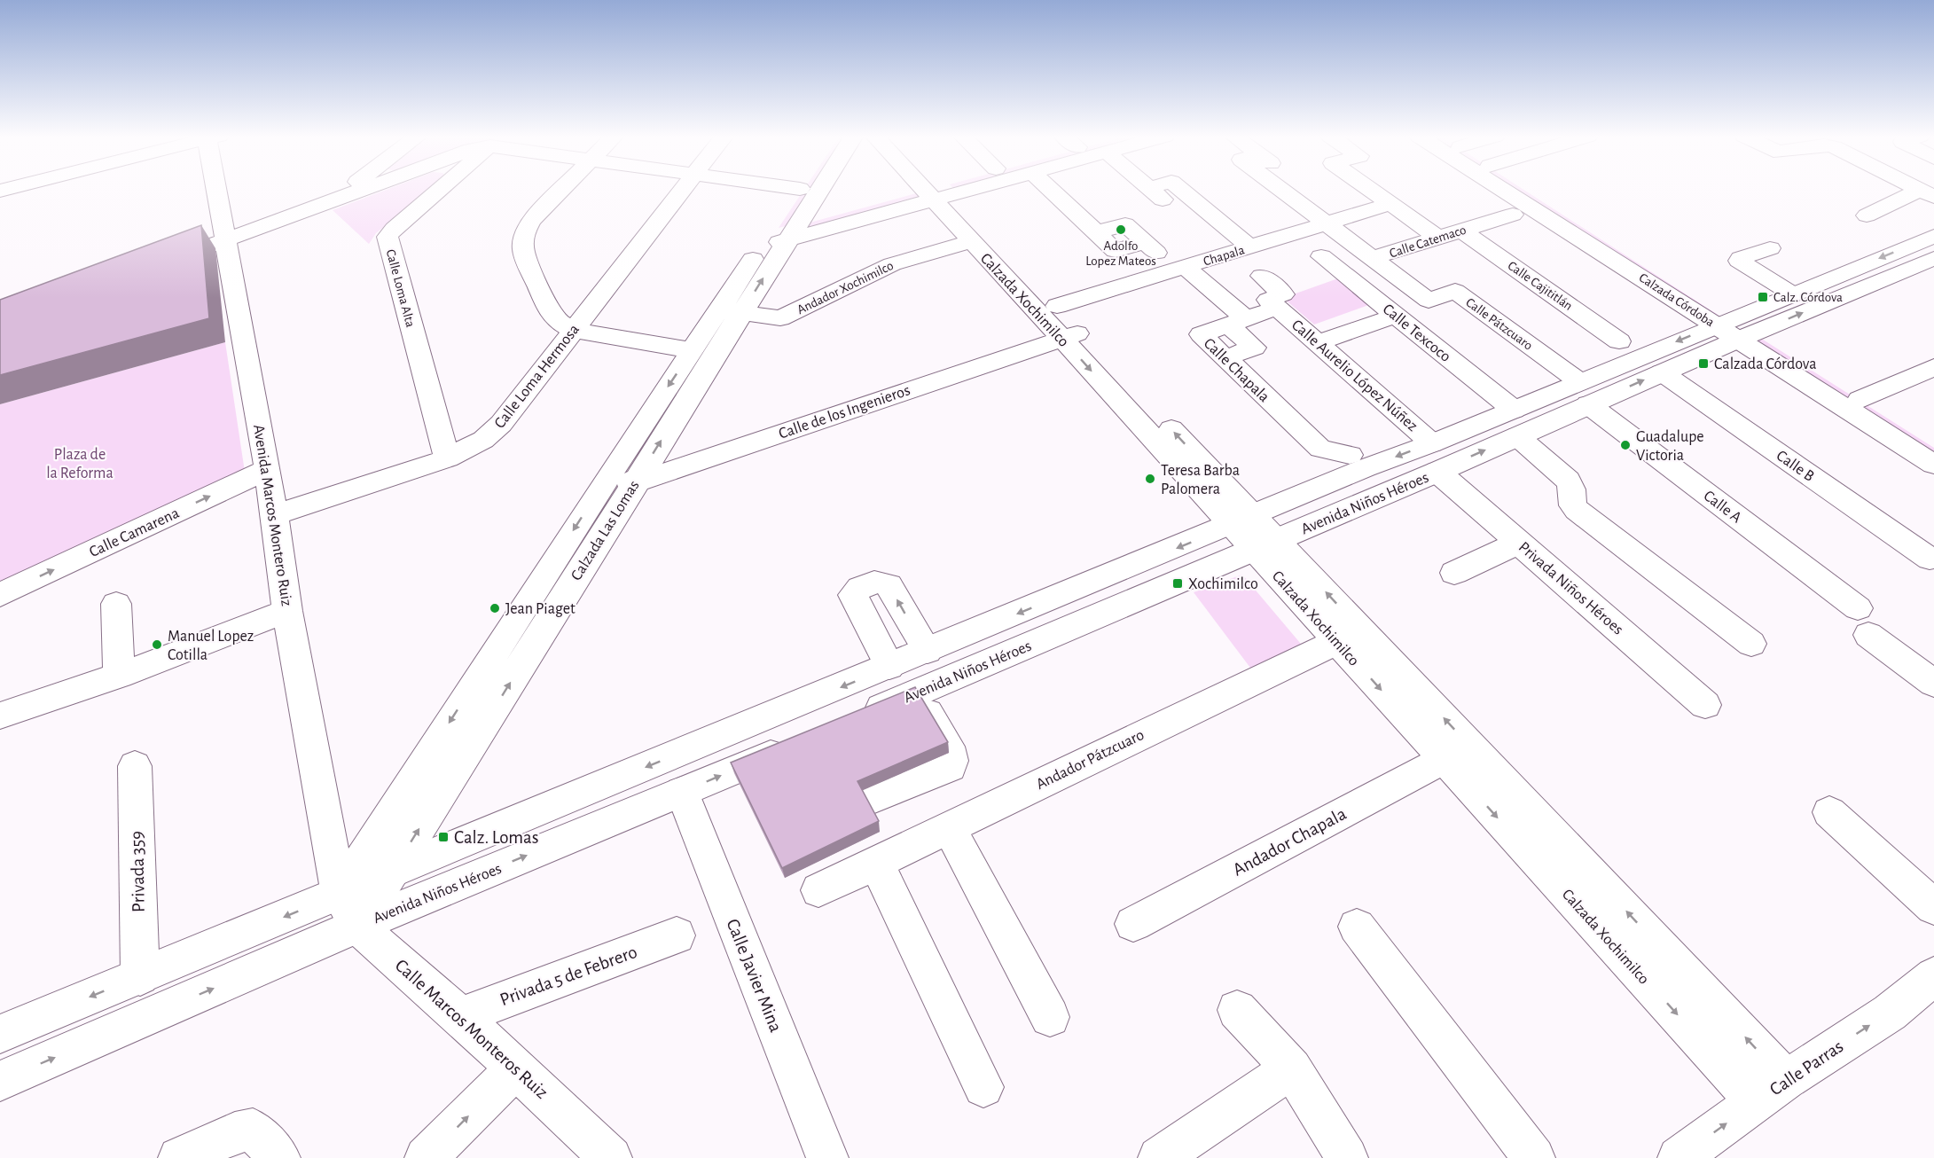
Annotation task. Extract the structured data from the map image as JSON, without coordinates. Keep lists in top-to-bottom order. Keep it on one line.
{"streets":{"street":["Calle Catemaco","Chapala","Calle Cajititlán","Andador Xochimilco","Calle Loma Alta","Calzada Xochimilco","Calzada Córdoba","Calle Pátzcuaro","Calle Texcoco","Calle Chapala","Calle Aurelio López Núñez","Calle Loma Hermosa","Calle de los Ingenieros","Calle B","Avenida Niños Héroes","Calle A","Avenida Marcos Montero Ruiz","Calzada Las Lomas","Calle Camarena","Privada Niños Héroes","Andador Pátzcuaro","Andador Chapala","Privada 359","Privada 5 de Febrero","Calle Javier Mina","Calle Marcos Monteros Ruiz","Calle Parras"]},"crossings":[["Calle Catemaco","Calle Cajititlán"],["Calle Catemaco","Calzada Córdoba"],["Calle Catemaco","Calle Pátzcuaro"],["Chapala","Calle Cajititlán"],["Chapala","Calzada Xochimilco"],["Andador Xochimilco","Calzada Xochimilco"],["Andador Xochimilco","Calzada Las Lomas"],["Calle Loma Alta","Calle Loma Hermosa"],["Calzada Xochimilco","Calle de los Ingenieros"],["Calzada Xochimilco","Avenida Niños Héroes"],["Calzada Xochimilco","Andador Pátzcuaro"],["Calzada Xochimilco","Andador Chapala"],["Calzada Xochimilco","Calle Parras"],["Calzada Córdoba","Avenida Niños Héroes"],["Calle Pátzcuaro","Avenida Niños Héroes"],["Calle Pátzcuaro","Calle A"],["Calle Texcoco","Avenida Niños Héroes"],["Calle Aurelio López Núñez","Avenida Niños Héroes"],["Calle Loma Hermosa","Avenida Marcos Montero Ruiz"],["Calle de los Ingenieros","Calzada Las Lomas"],["Calle B","Avenida Niños Héroes"],["Avenida Niños Héroes","Calle A"],["Avenida Niños Héroes","Avenida Marcos Montero Ruiz"],["Avenida Niños Héroes","Calzada Las Lomas"],["Avenida Niños Héroes","Privada Niños Héroes"],["Avenida Niños Héroes","Privada 359"],["Avenida Niños Héroes","Calle Javier Mina"],["Avenida Niños Héroes","Calle Marcos Monteros Ruiz"],["Avenida Marcos Montero Ruiz","Calzada Las Lomas"],["Avenida Marcos Montero Ruiz","Calle Camarena"],["Avenida Marcos Montero Ruiz","Calle Marcos Monteros Ruiz"],["Calzada Las Lomas","Calle Marcos Monteros Ruiz"],["Privada 5 de Febrero","Calle Marcos Monteros Ruiz"]],"one_way":["Calle Parras"],"parks":["Plaza de la Reforma"],"places":{"other":["Adolfo Lopez Mateos","Guadalupe Victoria","Teresa Barba Palomera","Jean Piaget","Manuel Lopez Cotilla"],"transit":["Calz. Córdova","Calzada Córdova","Xochimilco","Calz. Lomas"]}}
